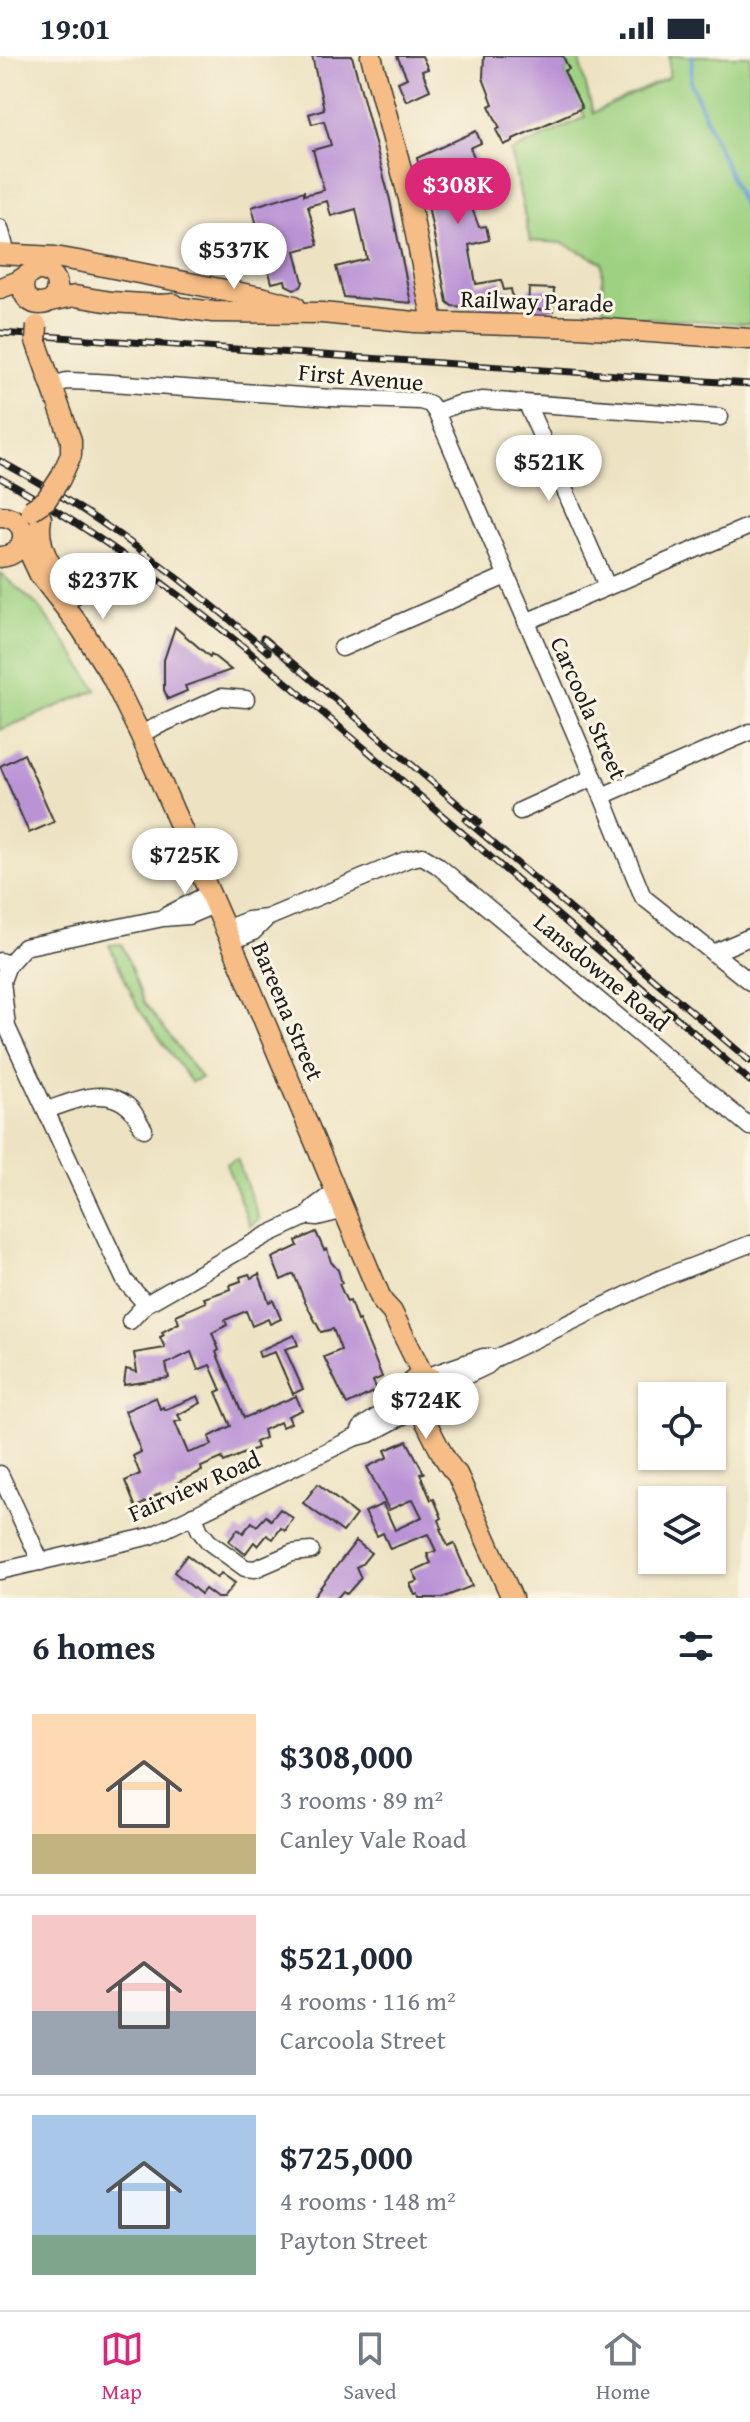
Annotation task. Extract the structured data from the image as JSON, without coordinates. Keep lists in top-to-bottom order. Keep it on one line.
{"streets":{"main road":["Railway Parade","Bareena Street"],"street":["First Avenue","Carcoola Street","Lansdowne Road","Fairview Road"]},"crossings":[["First Avenue","Carcoola Street"],["Lansdowne Road","Bareena Street"],["Bareena Street","Fairview Road"]],"page":{"status":"19:01","price":["$308K","$537K","$521K","$237K","$725K","$724K"],"heading":"6 homes","list":[{"name":"$308,000","note":"3 rooms · 89 m² · Canley Vale Road"},{"name":"$521,000","note":"4 rooms · 116 m² · Carcoola Street"},{"name":"$725,000","note":"4 rooms · 148 m² · Payton Street"}],"tabs":["Map","Saved","Home"]}}
